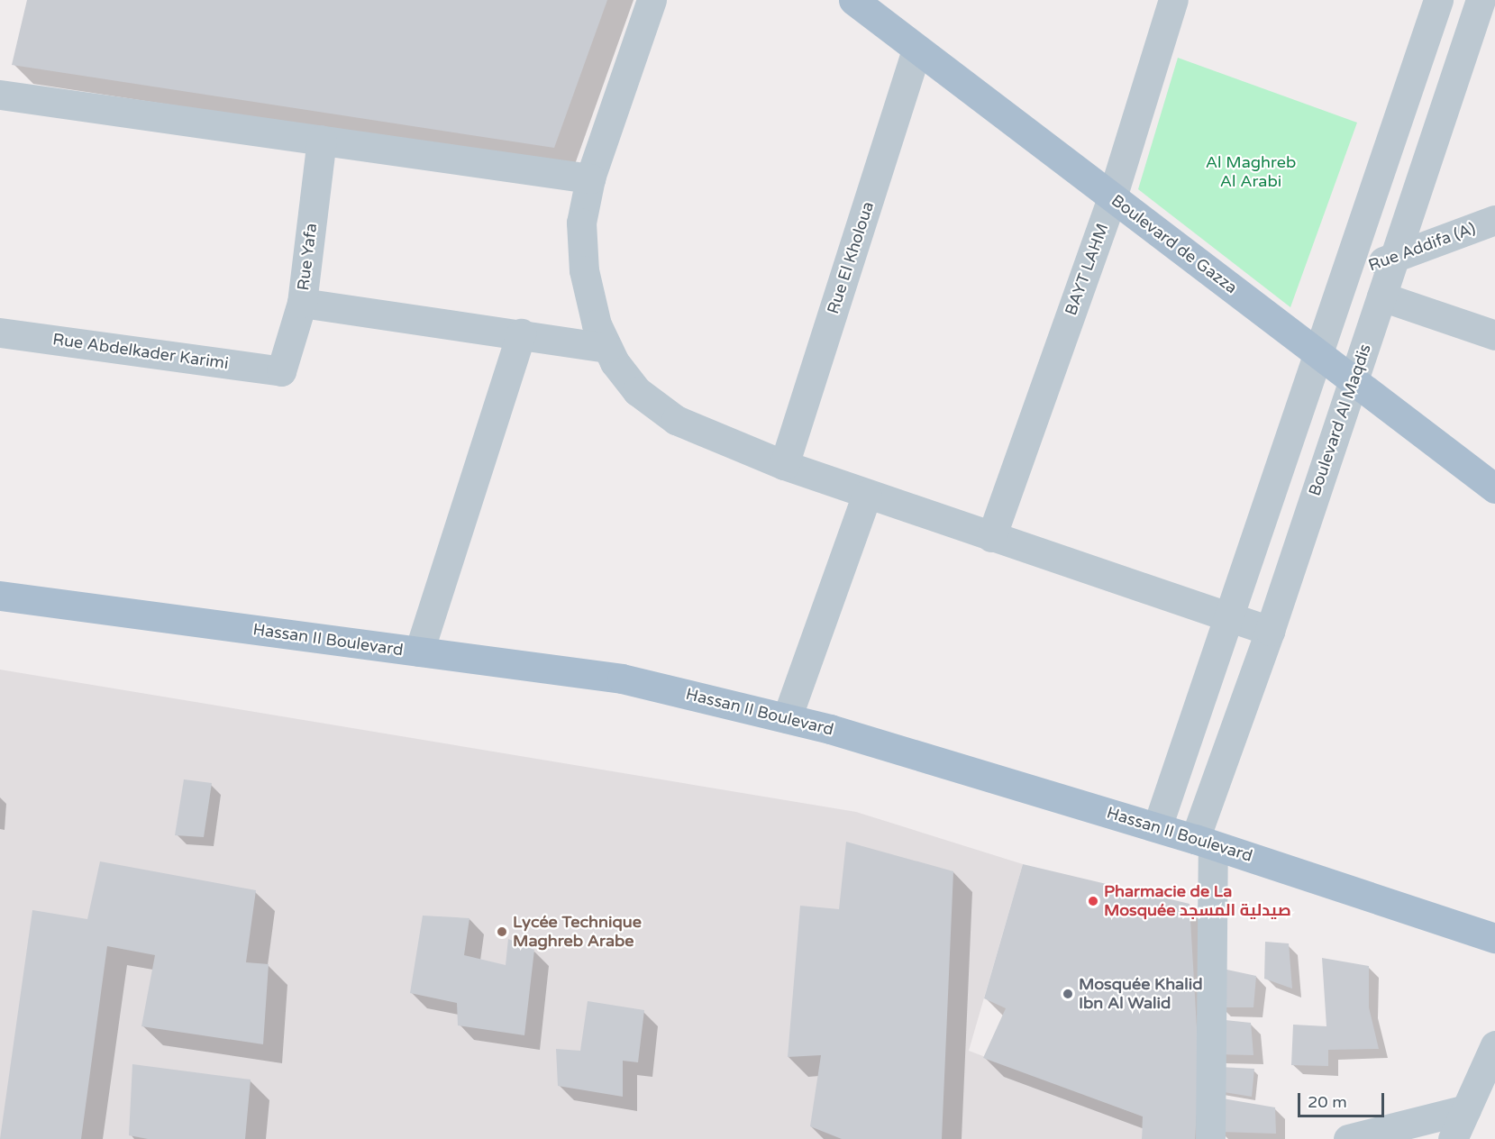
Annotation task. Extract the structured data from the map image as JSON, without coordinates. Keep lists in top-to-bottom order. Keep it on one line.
{"streets":{"main road":["Boulevard de Gazza","Hassan II Boulevard"],"street":["Rue Addifa (A)","Rue Yafa","Rue El Kholoua","BAYT LAHM","Rue Abdelkader Karimi","Boulevard Al Maqdis"]},"crossings":[["Boulevard de Gazza","Rue El Kholoua"],["Boulevard de Gazza","BAYT LAHM"],["Boulevard de Gazza","Boulevard Al Maqdis"],["Rue Addifa (A)","Boulevard Al Maqdis"],["Rue Yafa","Rue Abdelkader Karimi"],["Boulevard Al Maqdis","Hassan II Boulevard"]],"parks":["Al Maghreb Al Arabi"],"places":["Pharmacie de La Mosquée صيدلية المسجد","Lycée Technique Maghreb Arabe","Mosquée Khalid Ibn Al Walid"],"scale_bar":"20 m"}
